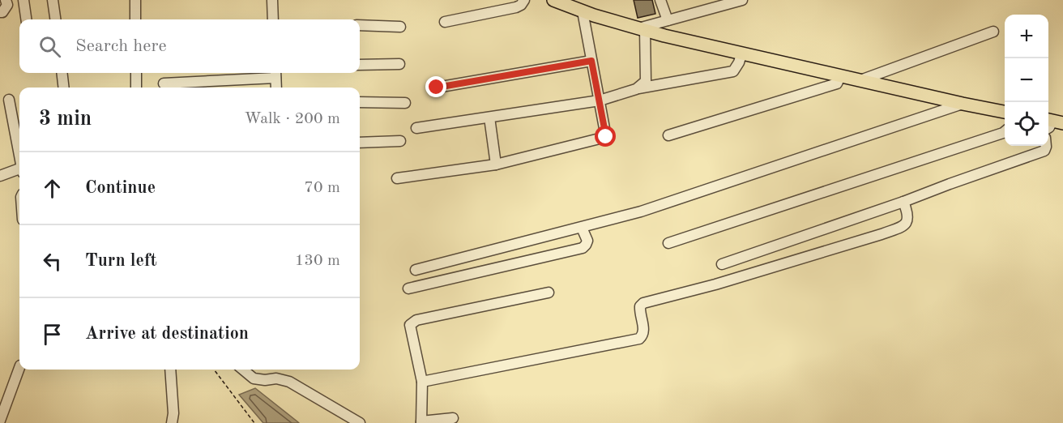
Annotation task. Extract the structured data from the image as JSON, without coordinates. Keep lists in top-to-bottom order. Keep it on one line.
{"page":{"map_buttons":["+","−"],"search":"Search here","heading":["3 min","Walk · 200 m"],"list":[["Continue","70 m"],["Turn left","130 m"],"Arrive at destination"]}}
